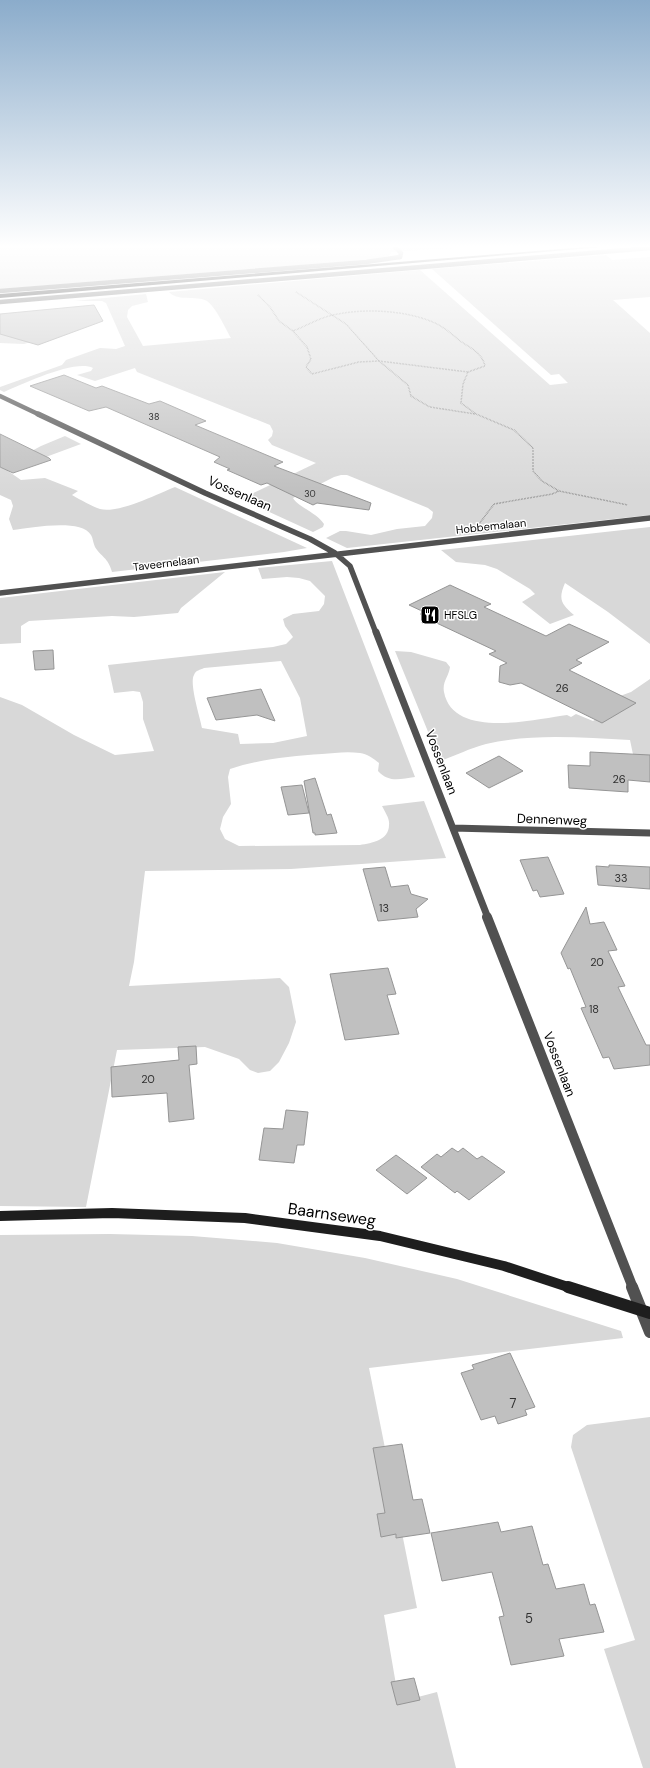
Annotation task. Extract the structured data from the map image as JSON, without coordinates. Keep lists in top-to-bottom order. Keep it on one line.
{"streets":{"street":["Vossenlaan","Hobbemalaan","Taveernelaan","Dennenweg","Baarnseweg"]},"crossings":[["Vossenlaan","Hobbemalaan"],["Vossenlaan","Taveernelaan"],["Vossenlaan","Dennenweg"],["Vossenlaan","Baarnseweg"],["Hobbemalaan","Taveernelaan"]],"places":{"restaurant":["HFSLG"]},"house_numbers":["38","30","26","26","33","13","20","18","20","7","5"]}
